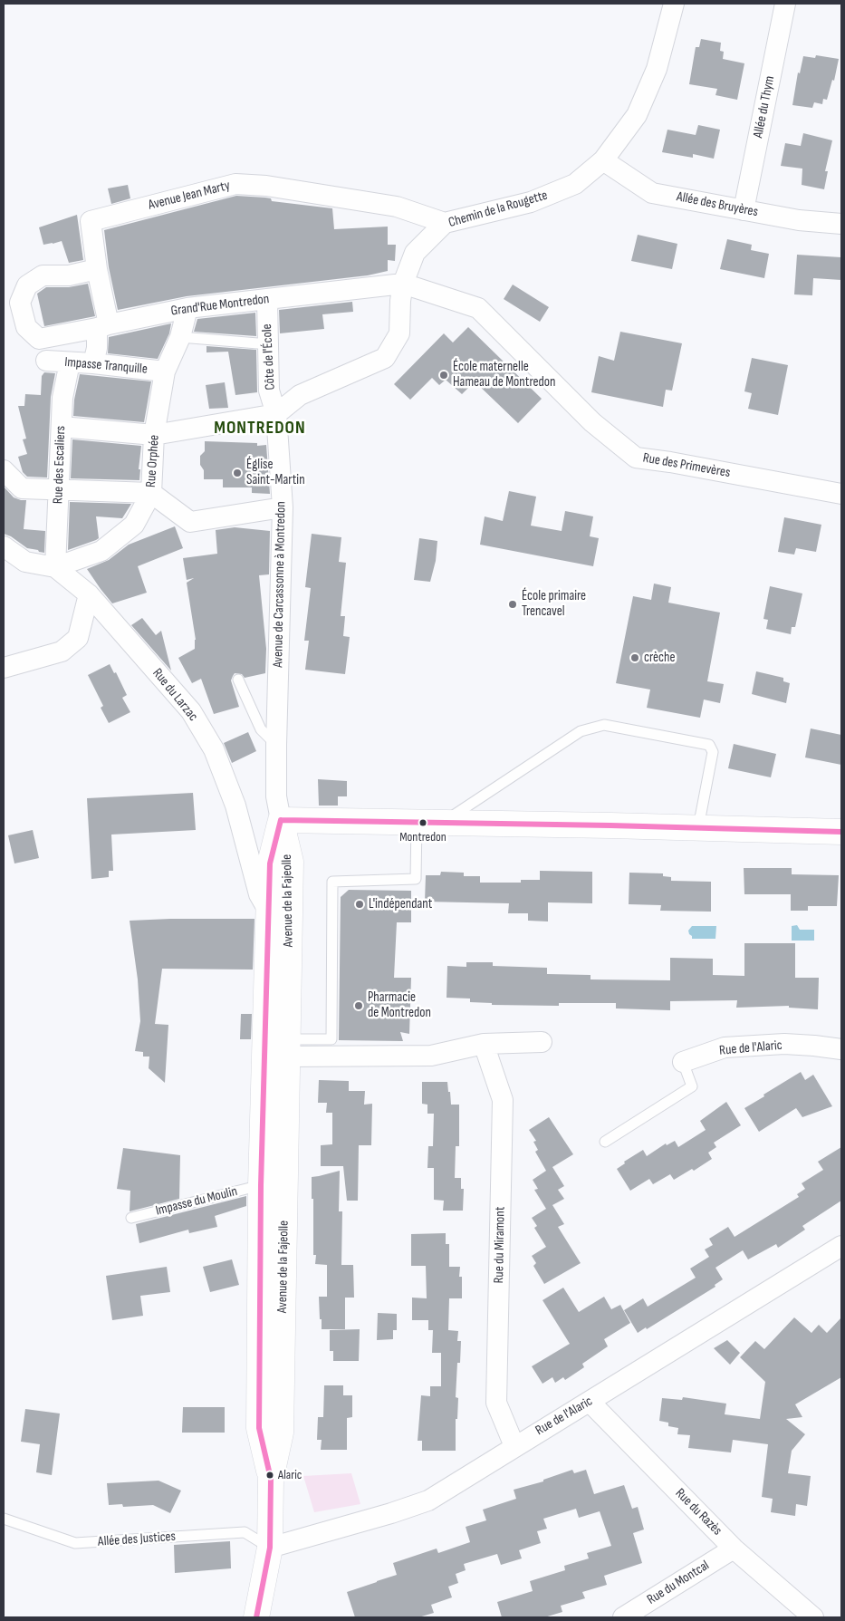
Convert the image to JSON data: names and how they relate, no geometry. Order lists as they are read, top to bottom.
{
  "streets": {
    "street": [
      "Allée du Thym",
      "Avenue Jean Marty",
      "Allée des Bruyères",
      "Chemin de la Rougette",
      "Grand'Rue Montredon",
      "Côte de l'École",
      "Impasse Tranquille",
      "Rue Orphée",
      "Rue des Escaliers",
      "Rue des Primevères",
      "Avenue de Carcassonne à Montredon",
      "Rue du Larzac",
      "Avenue de la Fajeolle",
      "Rue de l'Alaric",
      "Rue du Miramont",
      "Rue du Razès",
      "Rue du Montcal"
    ],
    "lane": ["Impasse du Moulin", "Allée des Justices"]
  },
  "crossings": [
    ["Allée du Thym", "Allée des Bruyères"],
    ["Avenue Jean Marty", "Chemin de la Rougette"],
    ["Avenue Jean Marty", "Grand'Rue Montredon"],
    ["Avenue Jean Marty", "Impasse Tranquille"],
    ["Allée des Bruyères", "Chemin de la Rougette"],
    ["Chemin de la Rougette", "Grand'Rue Montredon"],
    ["Chemin de la Rougette", "Rue des Primevères"],
    ["Grand'Rue Montredon", "Côte de l'École"],
    ["Grand'Rue Montredon", "Rue Orphée"],
    ["Grand'Rue Montredon", "Rue des Primevères"],
    ["Côte de l'École", "Avenue de Carcassonne à Montredon"],
    ["Impasse Tranquille", "Rue Orphée"],
    ["Impasse Tranquille", "Rue des Escaliers"],
    ["Rue Orphée", "Rue des Escaliers"],
    ["Rue Orphée", "Rue du Larzac"],
    ["Rue des Escaliers", "Rue du Larzac"],
    ["Avenue de Carcassonne à Montredon", "Avenue de la Fajeolle"],
    ["Rue du Larzac", "Avenue de la Fajeolle"],
    ["Avenue de la Fajeolle", "Rue de l'Alaric"],
    ["Avenue de la Fajeolle", "Impasse du Moulin"],
    ["Avenue de la Fajeolle", "Allée des Justices"],
    ["Rue de l'Alaric", "Rue du Miramont"],
    ["Rue de l'Alaric", "Rue du Razès"],
    ["Rue de l'Alaric", "Allée des Justices"],
    ["Rue du Razès", "Rue du Montcal"]
  ],
  "districts": ["MONTREDON"],
  "places": [
    "École maternelle Hameau de Montredon",
    "Église Saint-Martin",
    "École primaire Trencavel",
    "crèche",
    "Montredon",
    "L'indépendant",
    "Pharmacie de Montredon",
    "Alaric"
  ]
}
